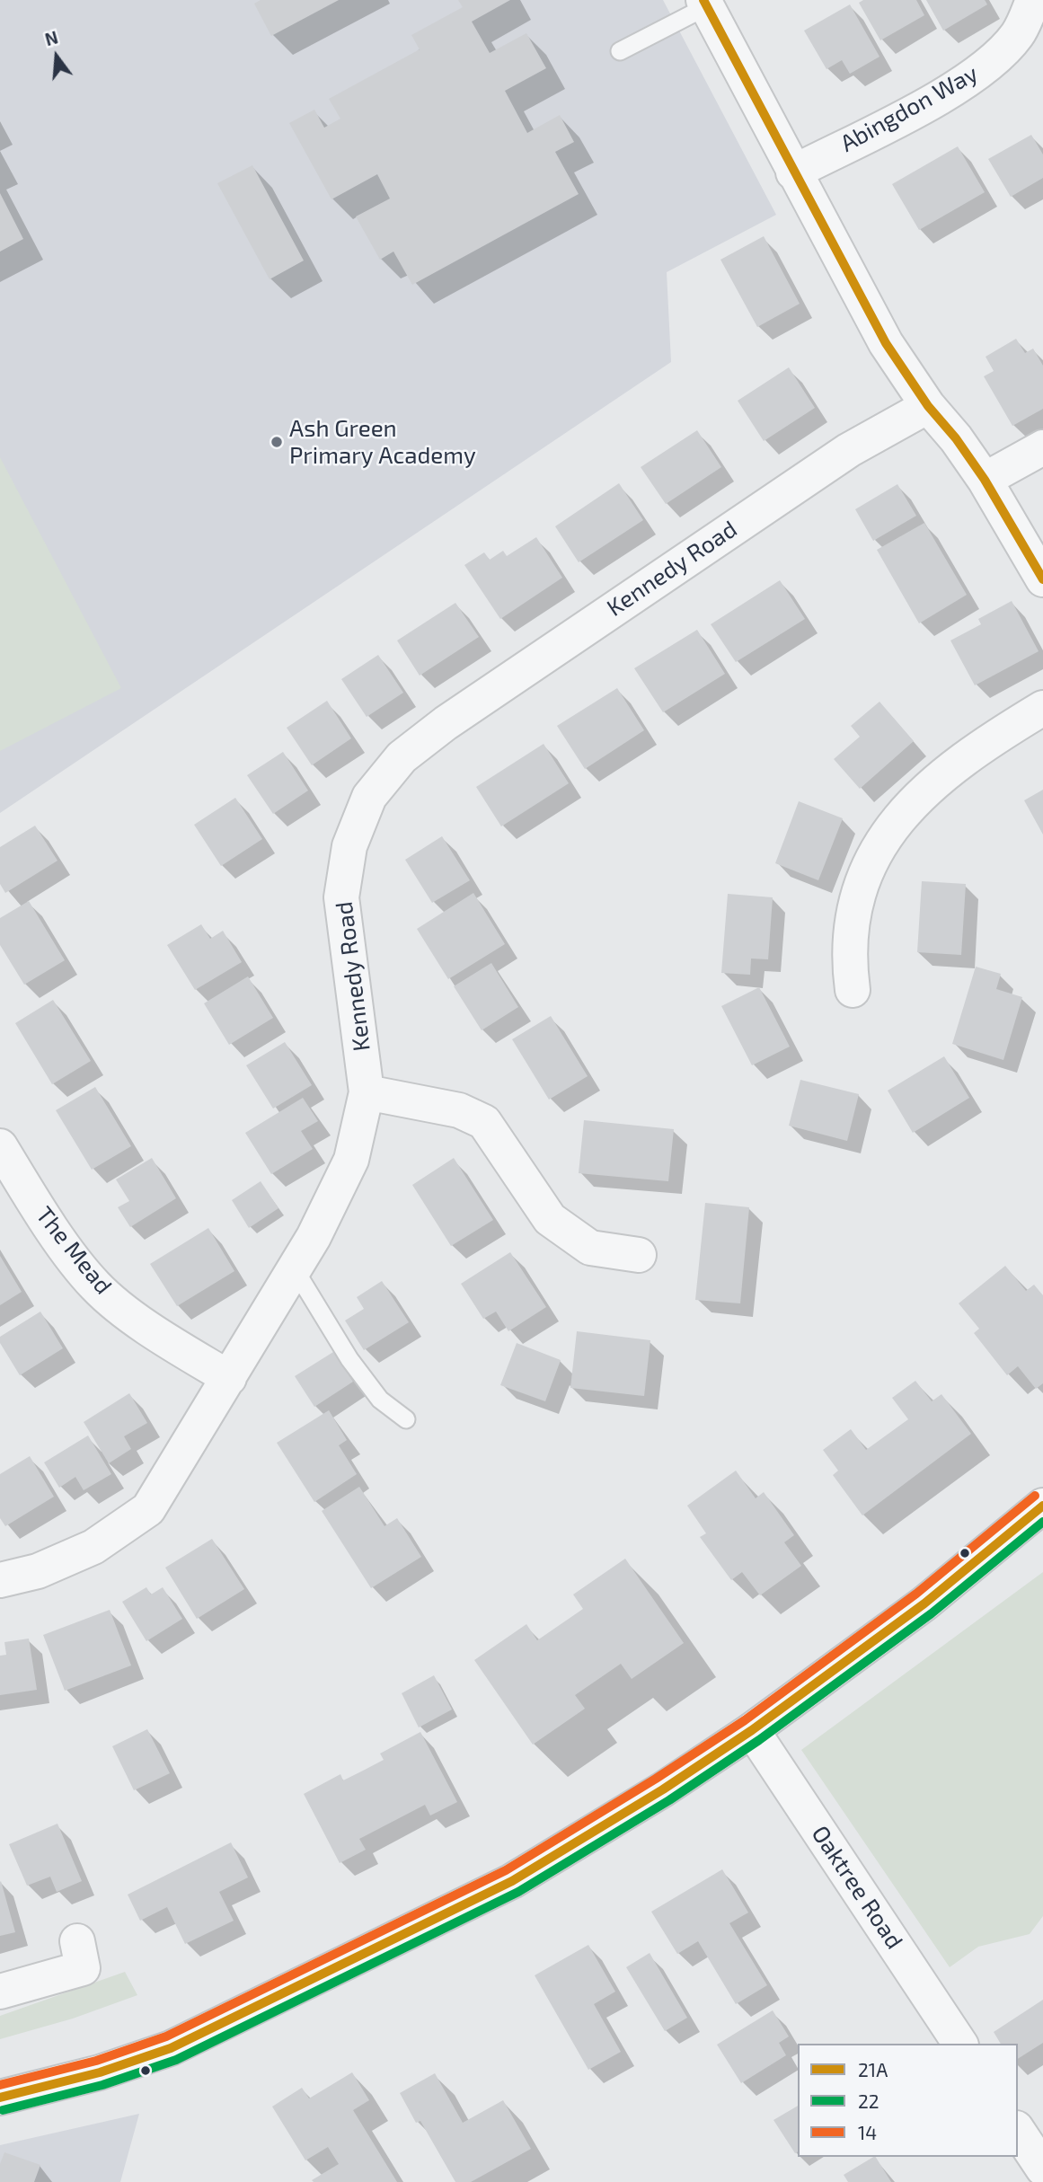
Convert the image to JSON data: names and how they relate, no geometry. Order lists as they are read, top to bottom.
{
  "streets": {
    "street": [
      "Abingdon Way",
      "Kennedy Road",
      "The Mead",
      "Oaktree Road"
    ]
  },
  "crossings": [
    ["Kennedy Road", "The Mead"]
  ],
  "places": ["Ash Green Primary Academy"],
  "lines": ["transit line 21A", "transit line 14", "transit line 22"],
  "legend": ["21A", "22", "14"],
  "north": "top"
}
